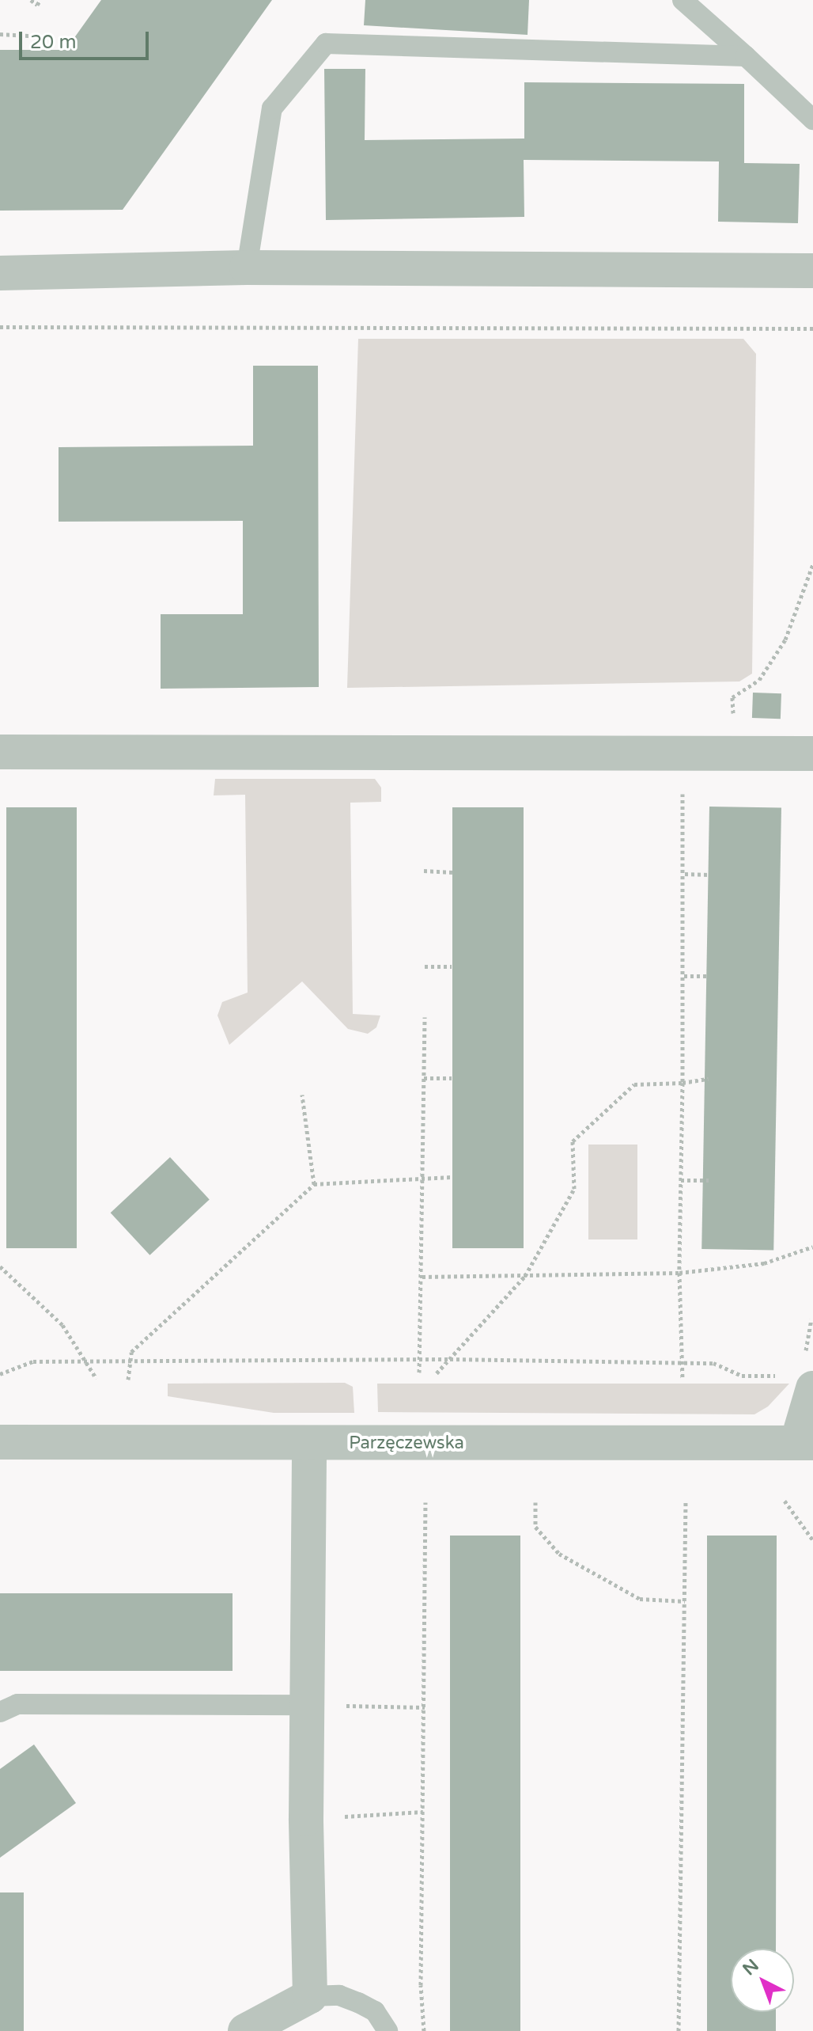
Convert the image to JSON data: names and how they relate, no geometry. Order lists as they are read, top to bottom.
{
  "streets": {
    "street": ["Parzęczewska"]
  },
  "scale_bar": "20 m",
  "north": "top left"
}
